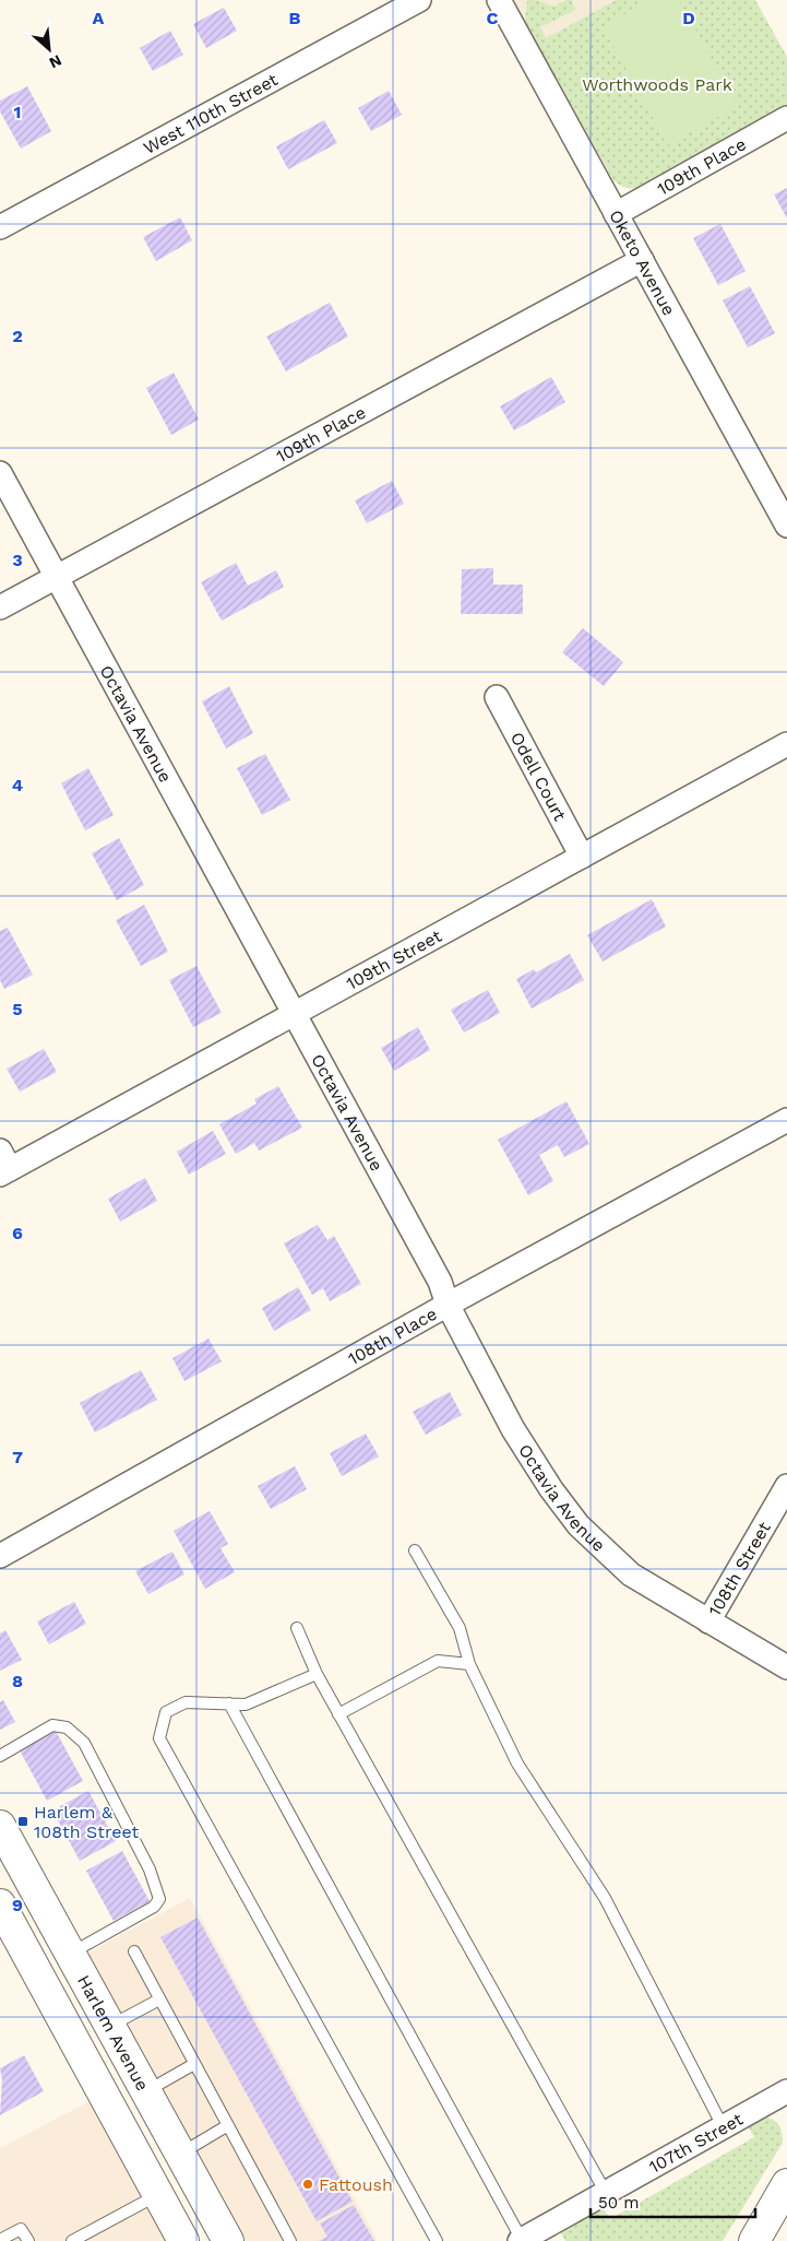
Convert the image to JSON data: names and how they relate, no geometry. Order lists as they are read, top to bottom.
{
  "streets": {
    "main road": ["Harlem Avenue"],
    "street": [
      "West 110th Street",
      "109th Place",
      "Oketo Avenue",
      "Octavia Avenue",
      "Odell Court",
      "109th Street",
      "108th Place",
      "108th Street",
      "107th Street"
    ]
  },
  "crossings": [
    ["109th Place", "Oketo Avenue"],
    ["109th Place", "Octavia Avenue"],
    ["Octavia Avenue", "109th Street"],
    ["Octavia Avenue", "108th Place"],
    ["Octavia Avenue", "108th Street"],
    ["Odell Court", "109th Street"]
  ],
  "parks": ["Worthwoods Park"],
  "places": {
    "transit": ["Harlem & 108th Street"],
    "other": ["Fattoush"]
  },
  "scale_bar": "50 m",
  "north": "bottom right",
  "grid": {
    "columns": [
      "A",
      "B",
      "C",
      "D"
    ],
    "rows": [
      "1",
      "2",
      "3",
      "4",
      "5",
      "6",
      "7",
      "8",
      "9"
    ]
  }
}
